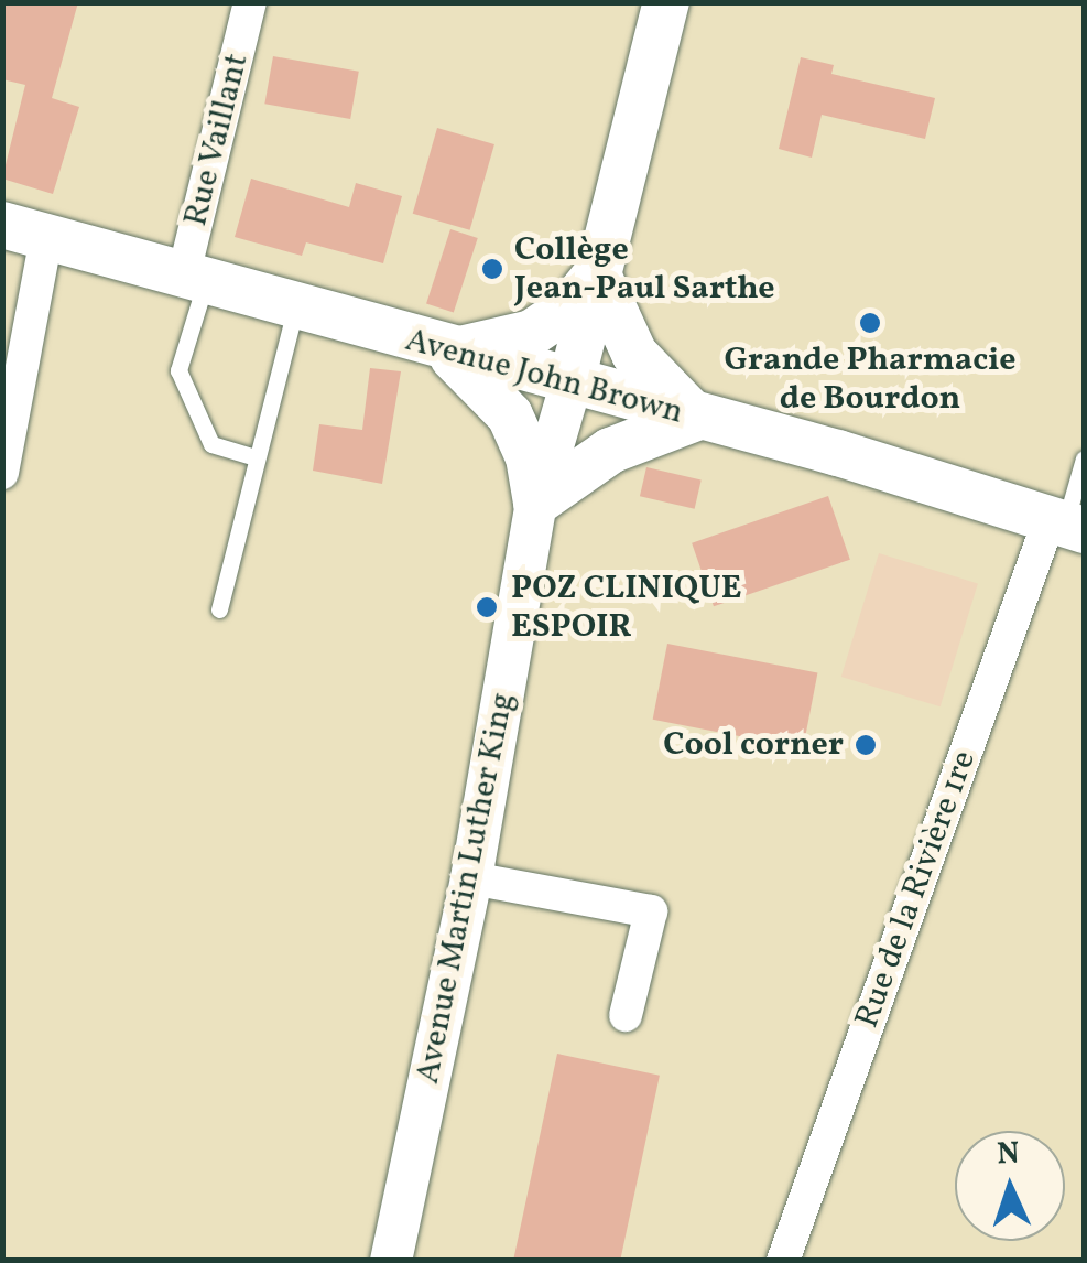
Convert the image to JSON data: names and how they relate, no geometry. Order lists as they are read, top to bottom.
{
  "streets": {
    "main road": ["Avenue John Brown", "Avenue Martin Luther King"],
    "street": ["Rue Vaillant", "Rue de la Rivière 1re"]
  },
  "crossings": [
    ["Rue Vaillant", "Avenue John Brown"],
    ["Avenue John Brown", "Avenue Martin Luther King"],
    ["Avenue John Brown", "Rue de la Rivière 1re"]
  ],
  "places": [
    "Collège Jean-Paul Sarthe",
    "Grande Pharmacie de Bourdon",
    "POZ CLINIQUE ESPOIR",
    "Cool corner"
  ],
  "north": "top"
}
